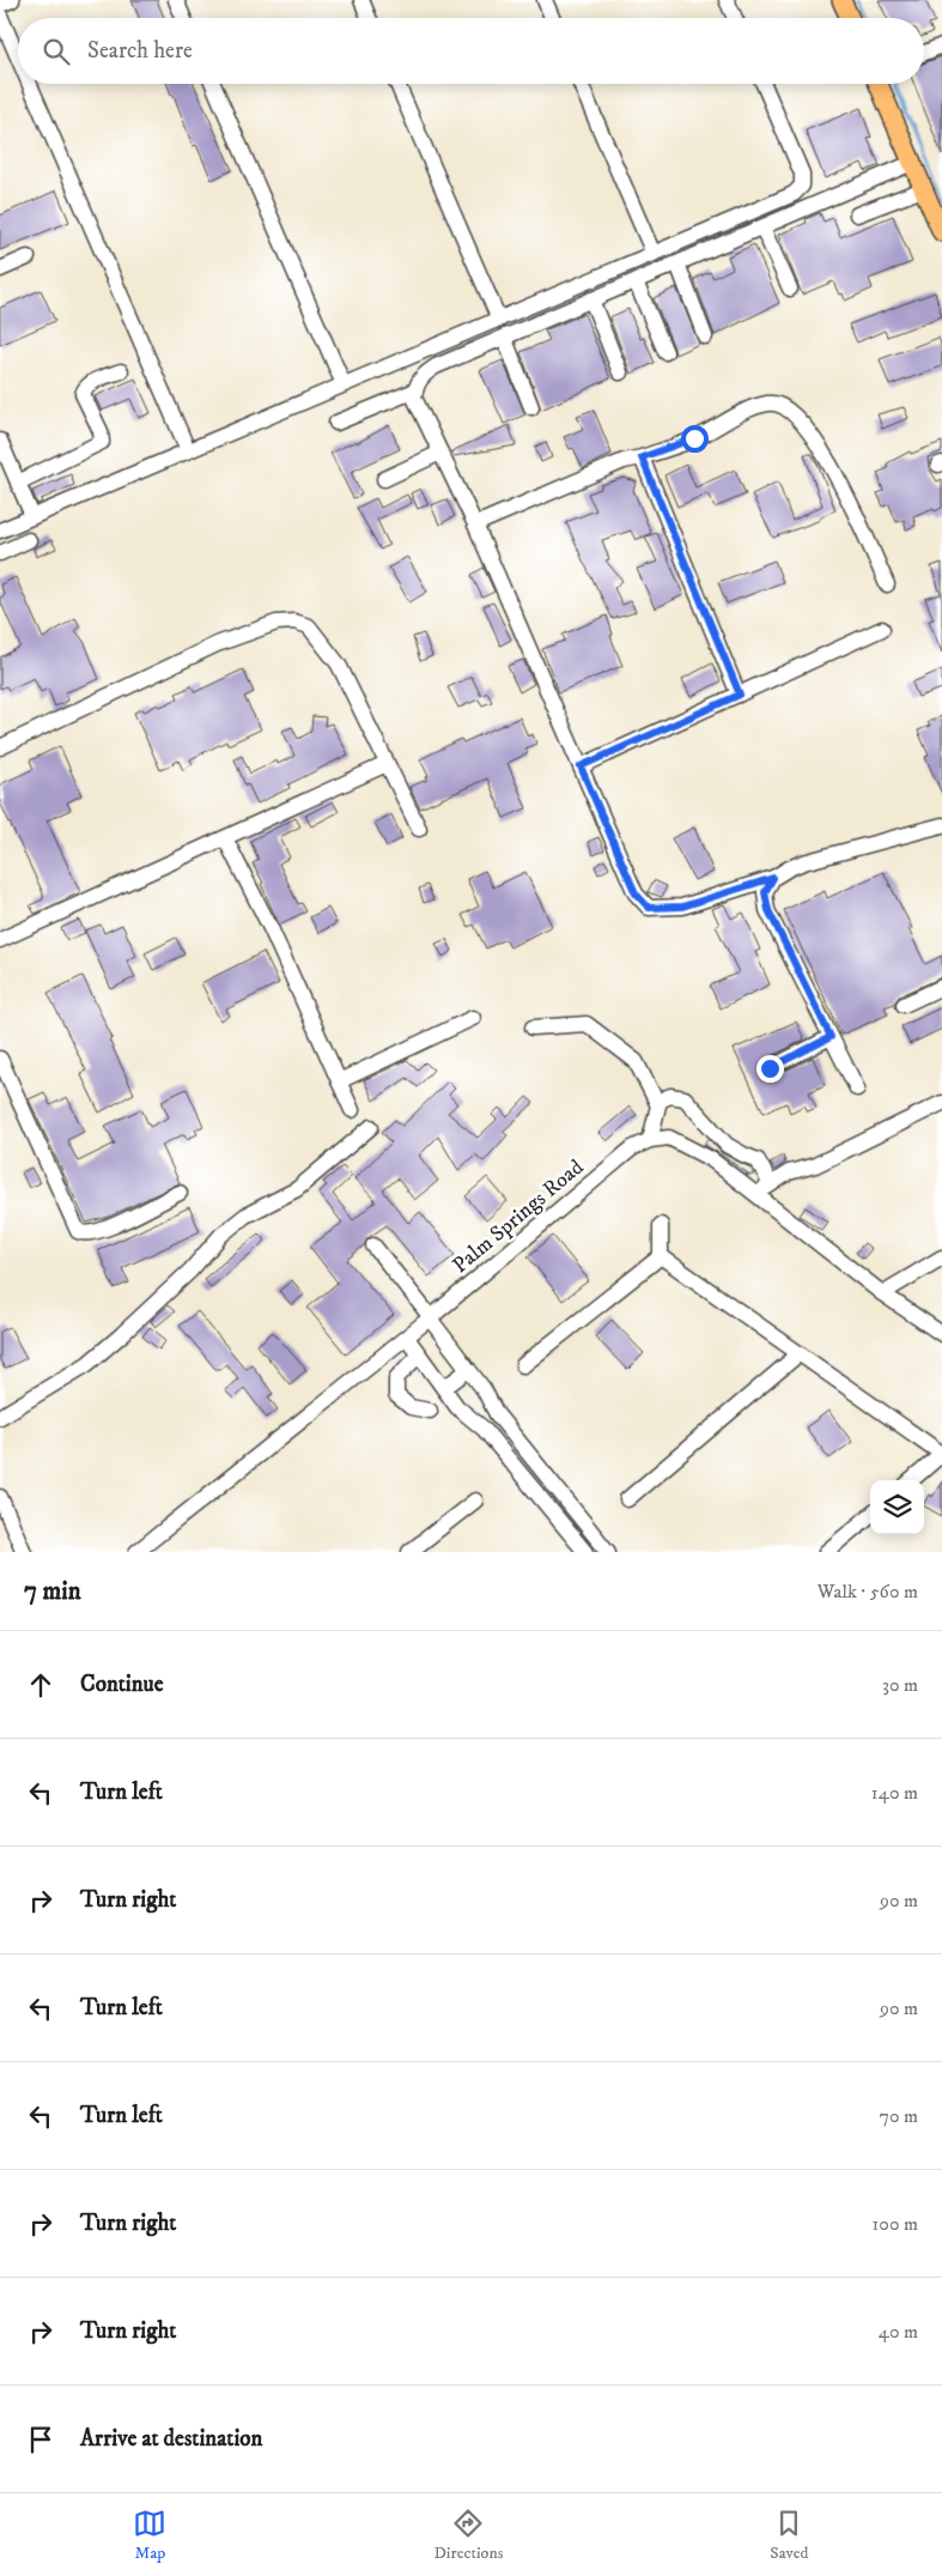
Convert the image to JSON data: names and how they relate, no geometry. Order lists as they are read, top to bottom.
{
  "streets": {
    "street": ["Palm Springs Road"]
  },
  "page": {
    "search": "Search here",
    "heading": ["7 min", "Walk · 560 m"],
    "list": [
      ["Continue", "30 m"],
      ["Turn left", "140 m"],
      ["Turn right", "90 m"],
      ["Turn left", "90 m"],
      ["Turn left", "70 m"],
      ["Turn right", "100 m"],
      ["Turn right", "40 m"],
      "Arrive at destination"
    ],
    "nav": ["Map", "Directions", "Saved"]
  }
}
